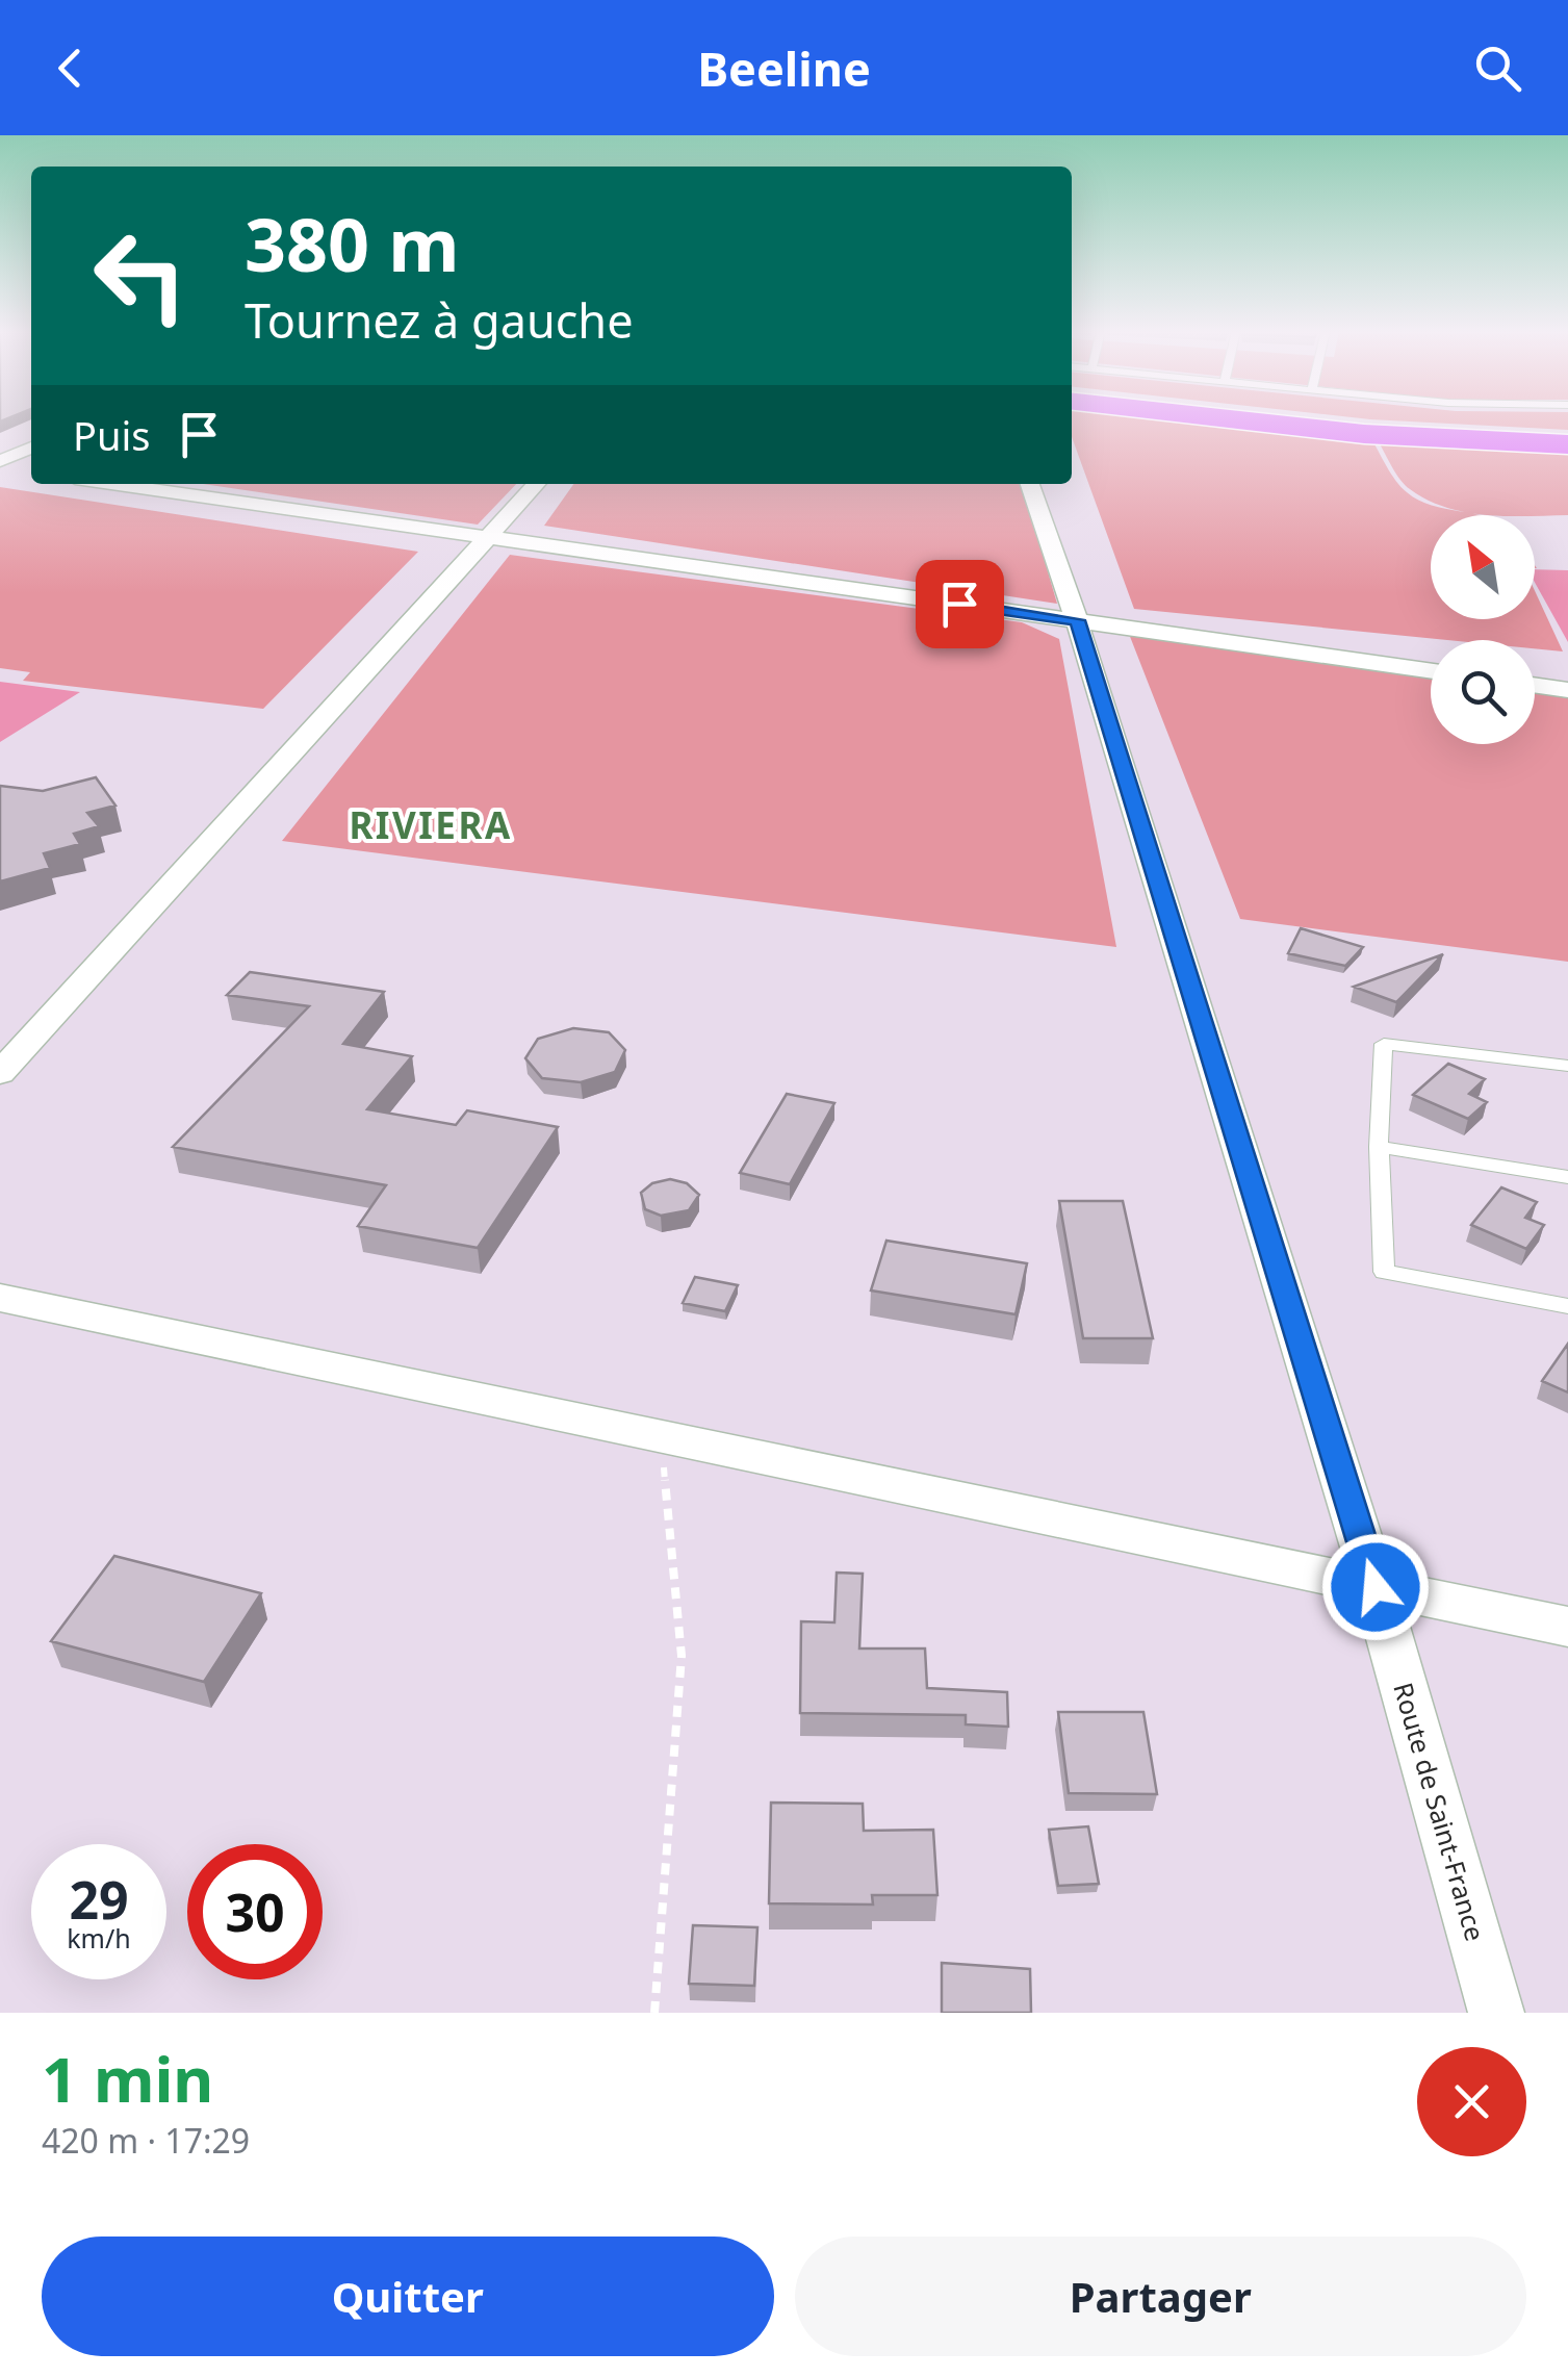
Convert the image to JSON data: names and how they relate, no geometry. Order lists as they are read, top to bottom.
{
  "streets": {
    "street": ["Route de Saint-France"]
  },
  "districts": ["RIVIERA"],
  "north": "top left",
  "page": {
    "header": "Beeline",
    "turn": ["380 m", "Tournez à gauche"],
    "then": "Puis",
    "speed": "29 km/h",
    "limit": "30",
    "heading": ["1 min", "420 m · 17:29"],
    "buttons": ["Quitter", "Partager"]
  }
}
